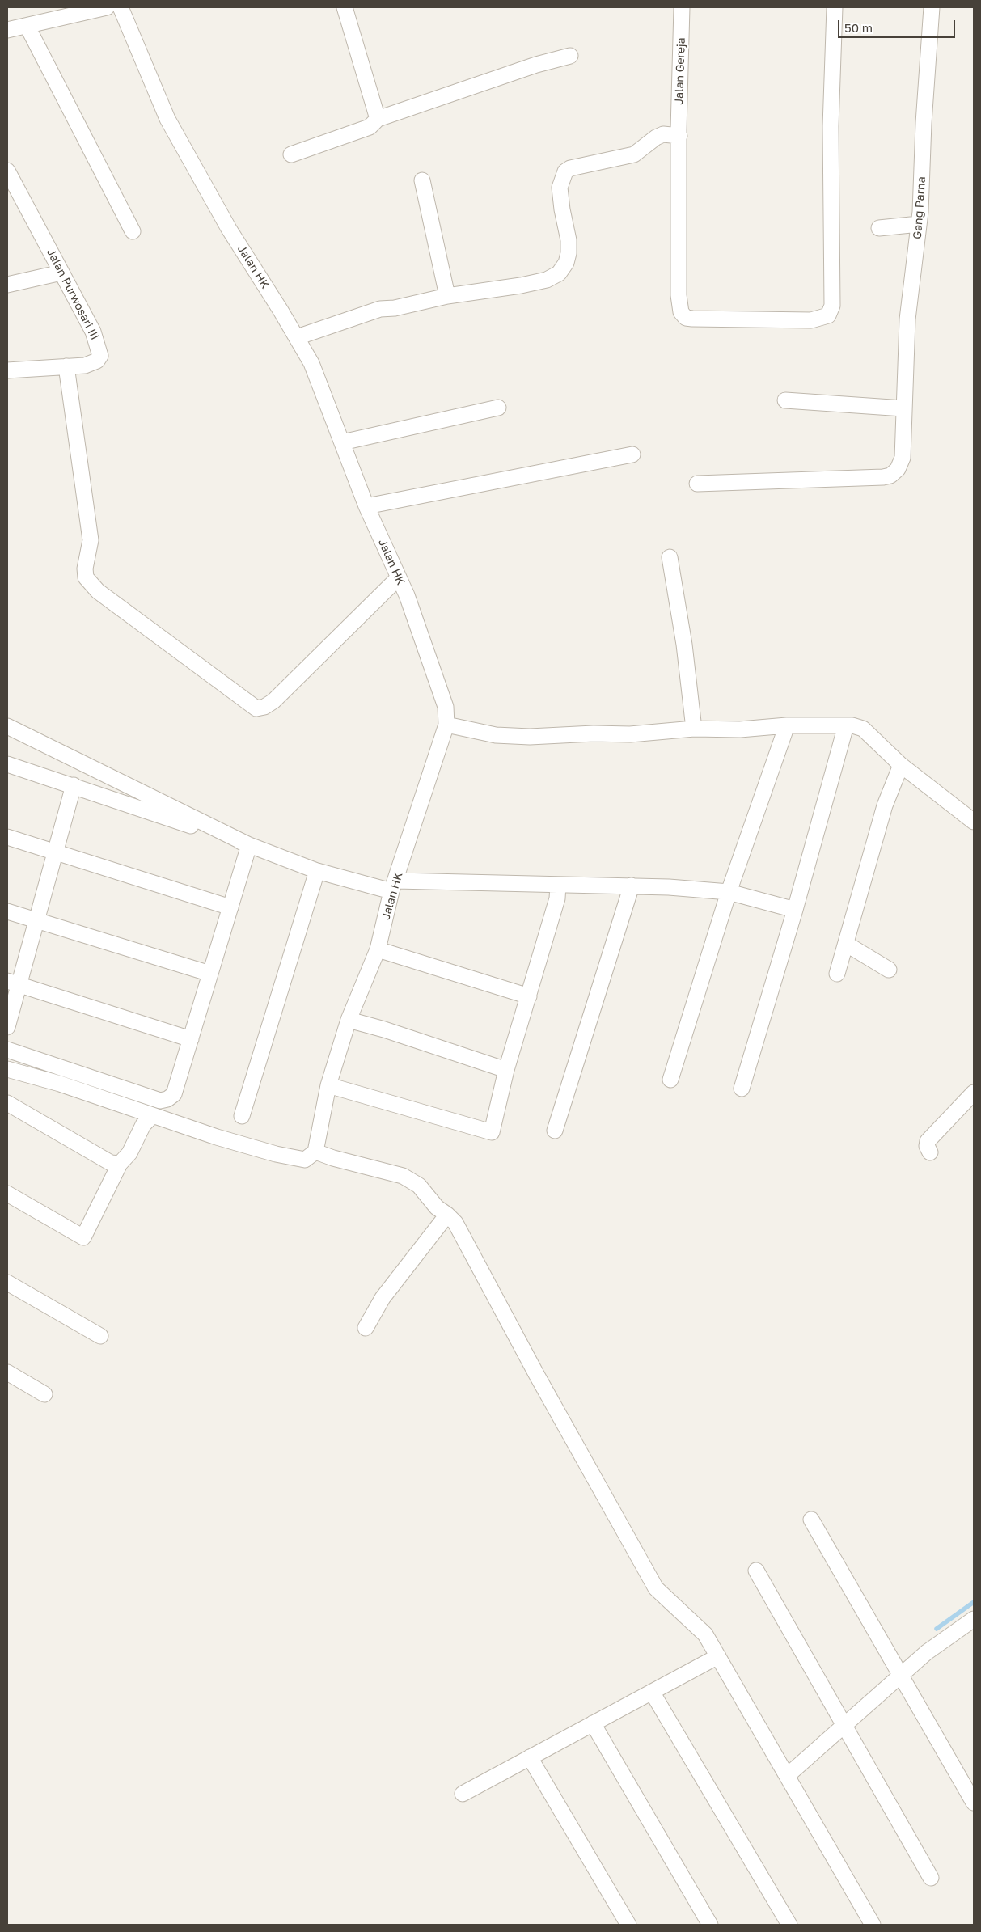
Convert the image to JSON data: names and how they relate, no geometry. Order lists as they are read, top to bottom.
{
  "streets": {
    "street": [
      "Jalan Gereja",
      "Gang Parna",
      "Jalan HK",
      "Jalan Purwosari III"
    ]
  },
  "scale_bar": "50 m"
}
